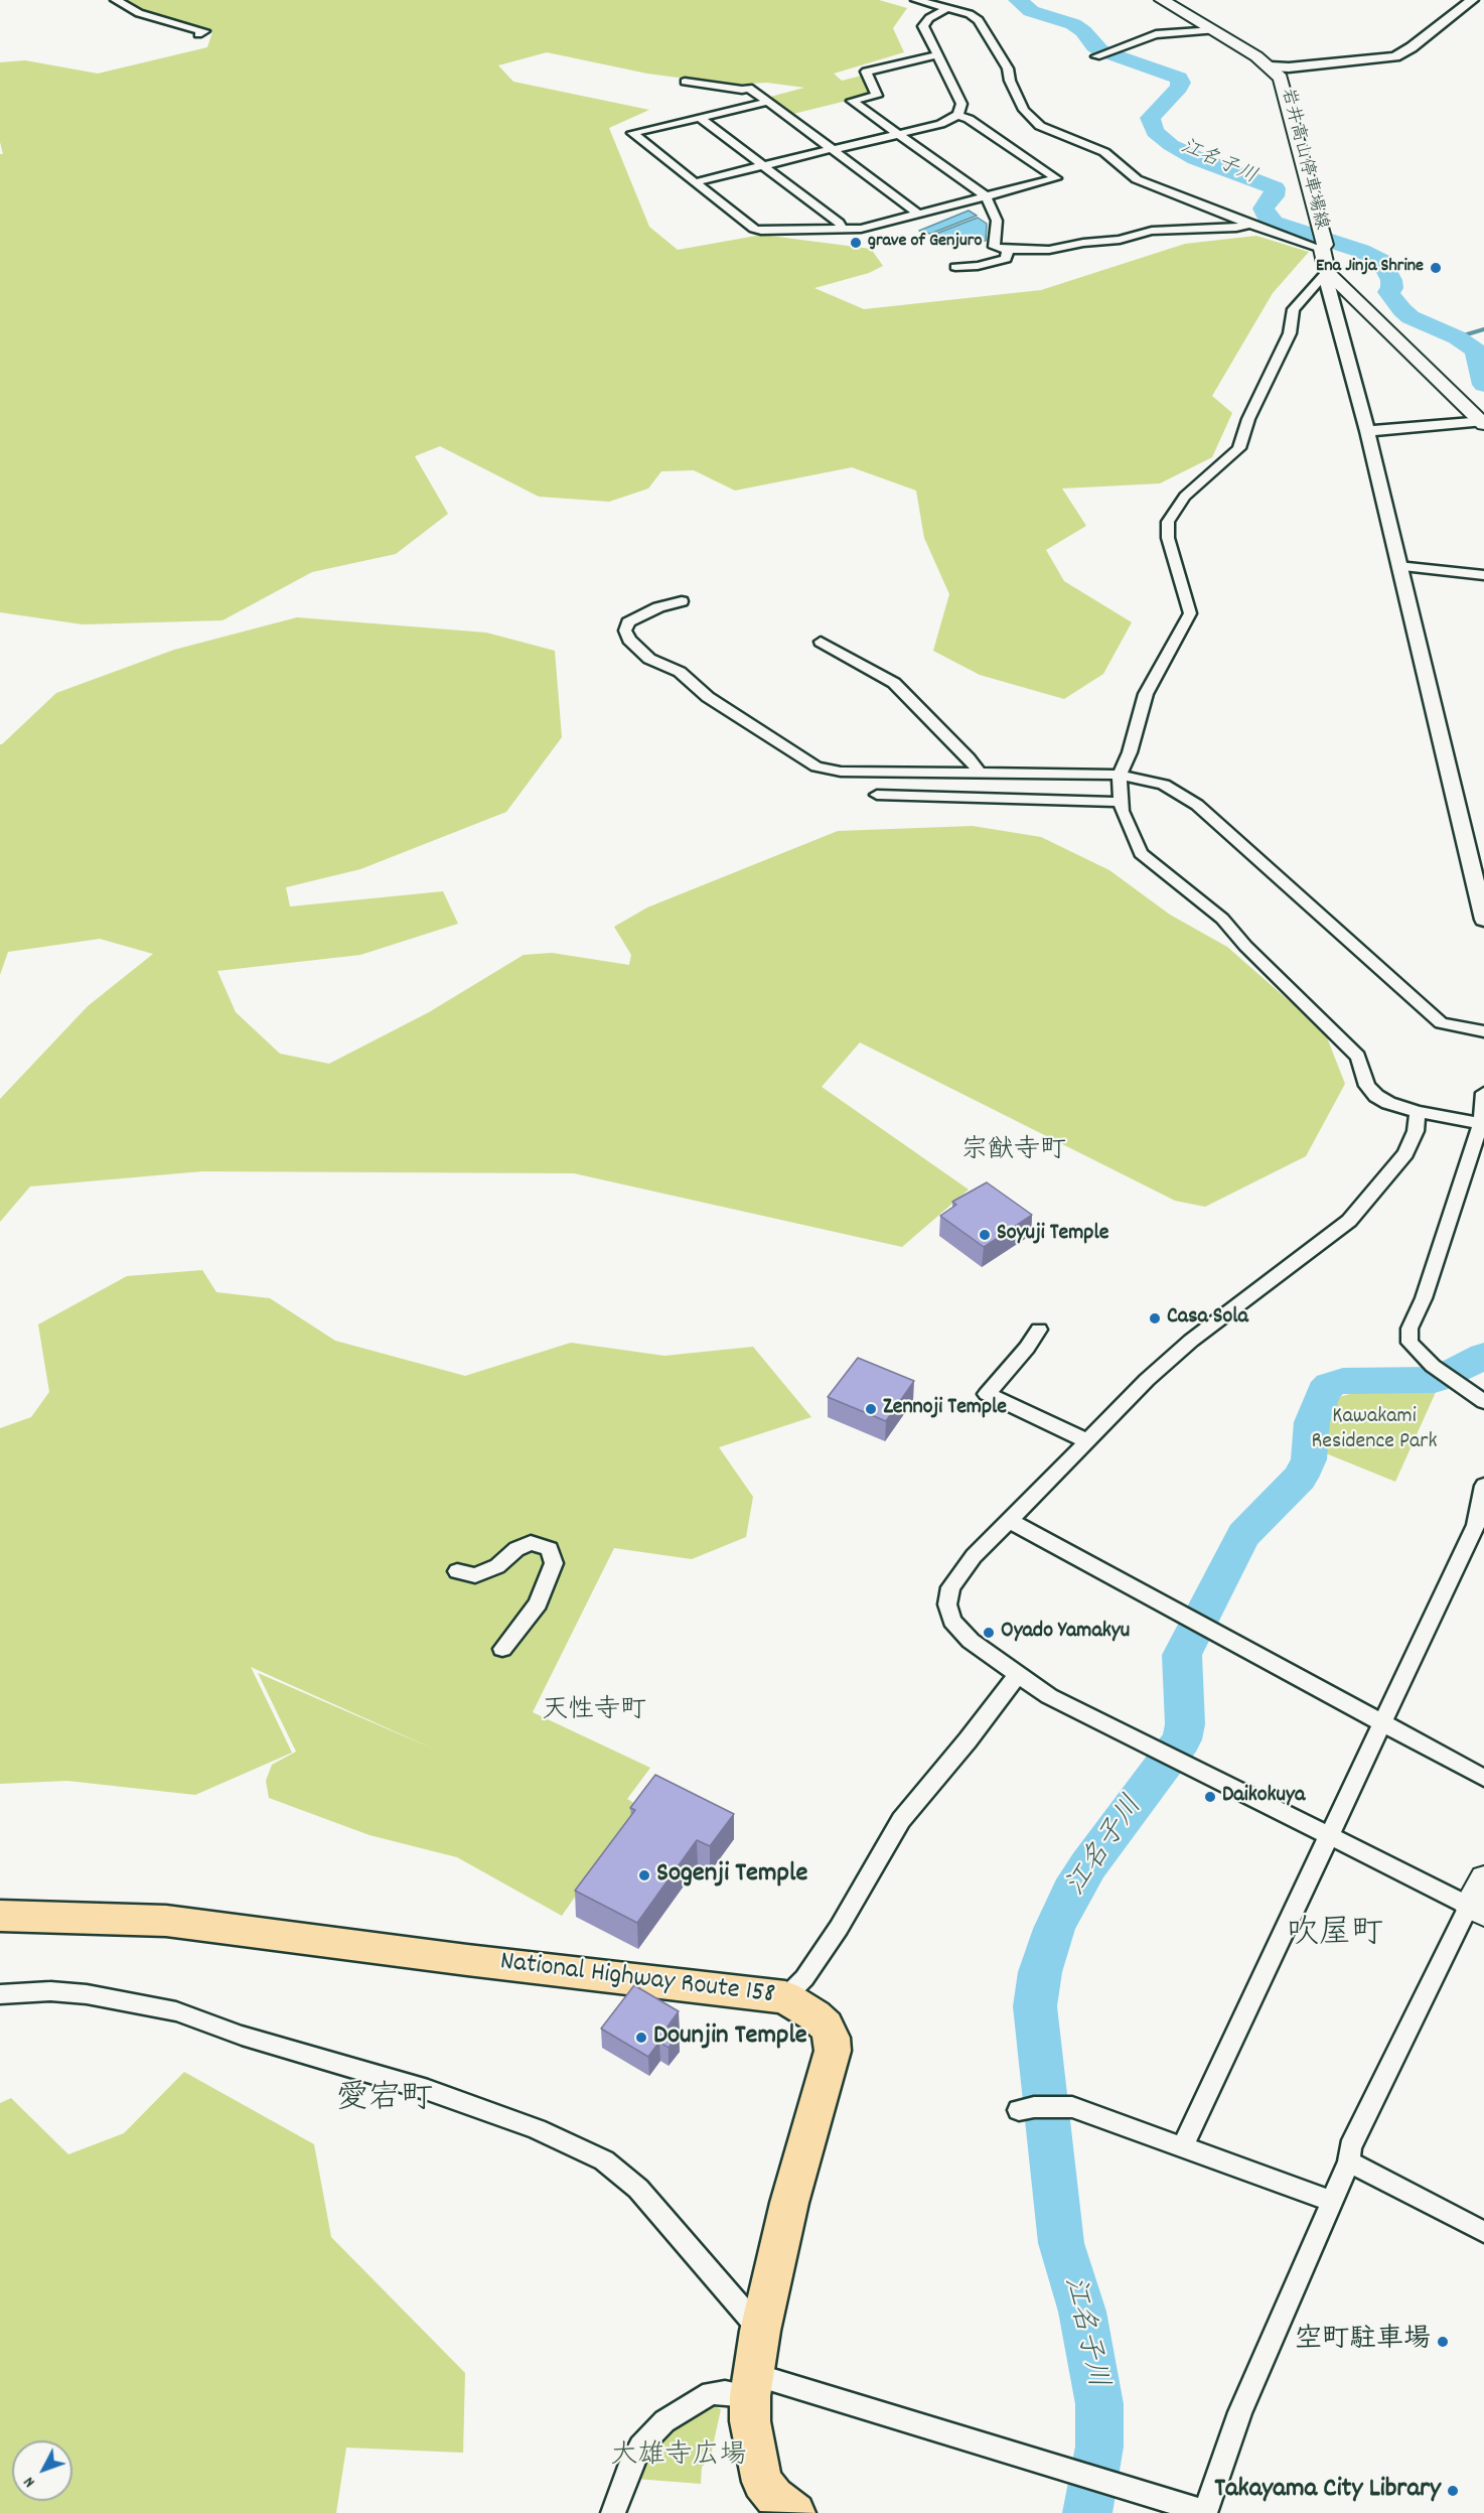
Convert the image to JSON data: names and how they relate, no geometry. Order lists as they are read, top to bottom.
{
  "streets": {
    "highway": ["National Highway Route 158"],
    "main road": ["岩井高山停車場線"]
  },
  "districts": [
    "宗猷寺町",
    "天性寺町",
    "吹屋町",
    "愛宕町"
  ],
  "water": ["江名子川"],
  "parks": ["Kawakami Residence Park", "大雄寺広場"],
  "places": [
    "grave of Genjuro",
    "Ena Jinja Shrine",
    "Soyuji Temple",
    "Casa Sola",
    "Zennoji Temple",
    "Oyado Yamakyu",
    "Daikokuya",
    "Sogenji Temple",
    "Dounjin Temple",
    "空町駐車場",
    "Takayama City Library"
  ],
  "north": "bottom left"
}
